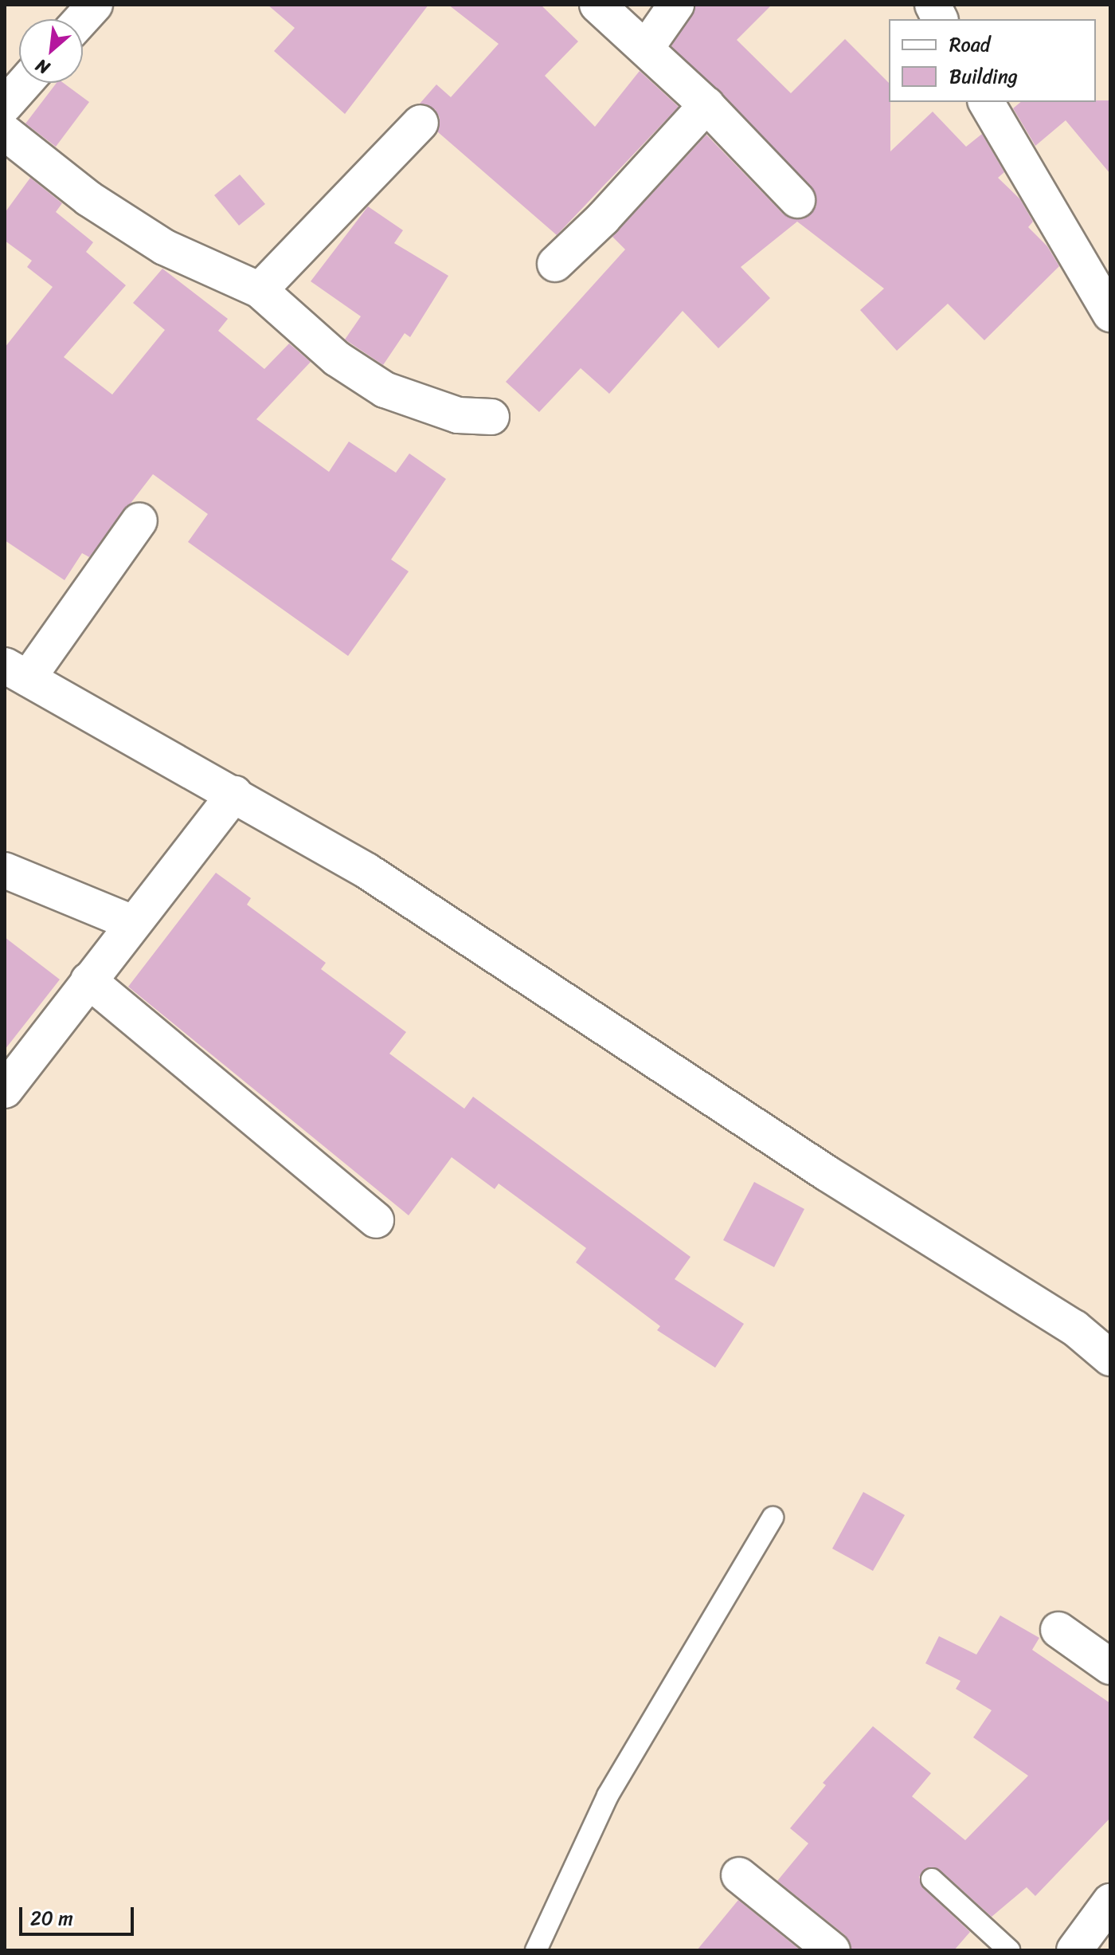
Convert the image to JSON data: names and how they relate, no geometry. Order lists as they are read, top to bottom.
{
  "legend": ["Road", "Building"],
  "scale_bar": "20 m",
  "north": "bottom left"
}
